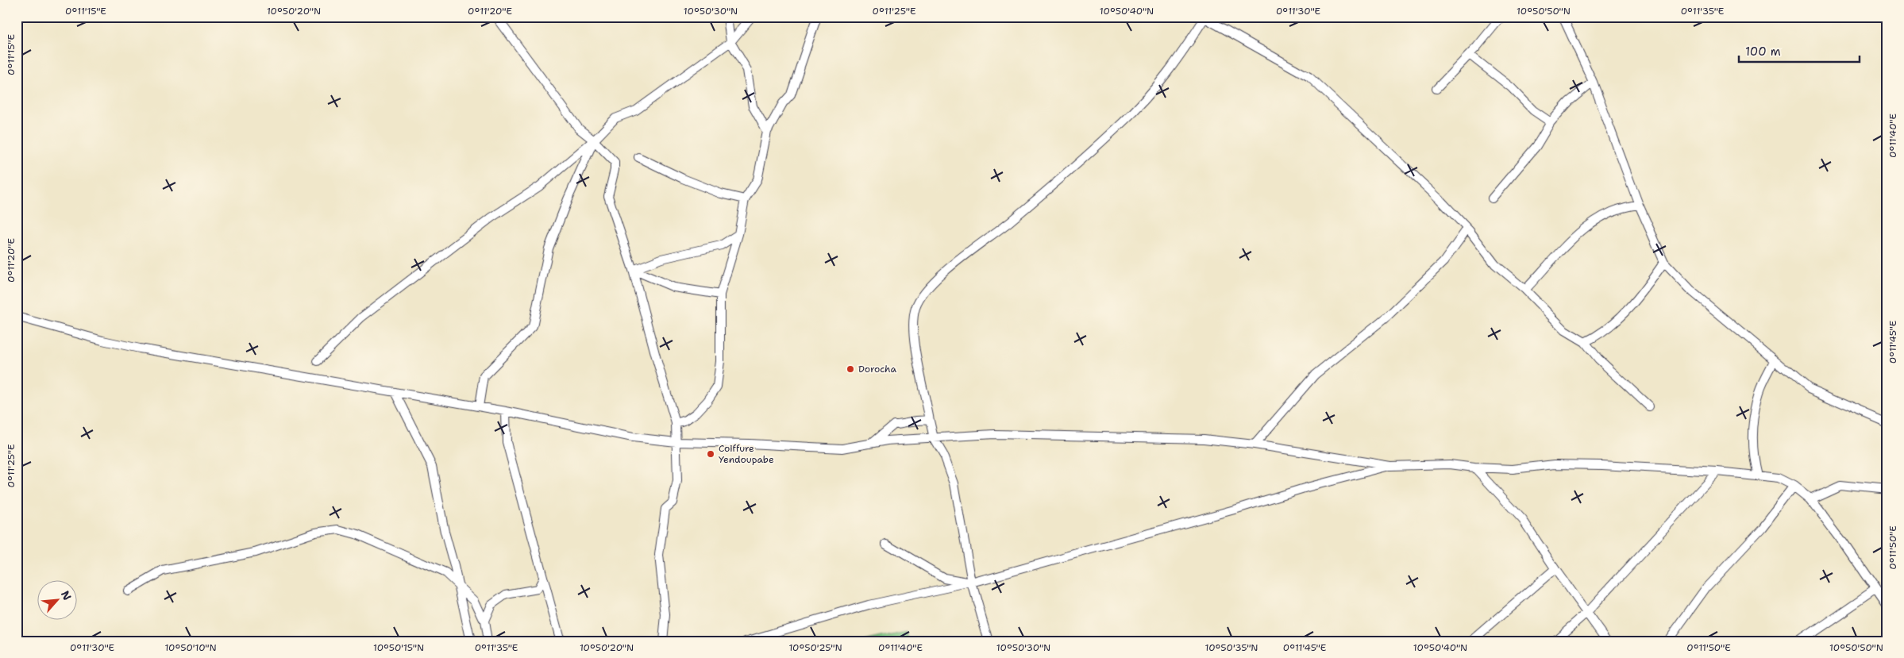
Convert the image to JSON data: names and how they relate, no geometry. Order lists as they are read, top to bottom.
{
  "places": ["Dorocha", "Coiffure Yendoupabe"],
  "scale_bar": "100 m",
  "north": "top right",
  "coordinates": [
    "0°11'15\"E",
    "10°50'20\"N",
    "0°11'20\"E",
    "10°50'30\"N",
    "0°11'25\"E",
    "10°50'40\"N",
    "0°11'30\"E",
    "10°50'50\"N",
    "0°11'35\"E",
    "0°11'40\"E",
    "0°11'45\"E",
    "0°11'50\"E",
    "10°50'10\"N",
    "10°50'15\"N",
    "10°50'25\"N",
    "10°50'35\"N"
  ]
}
